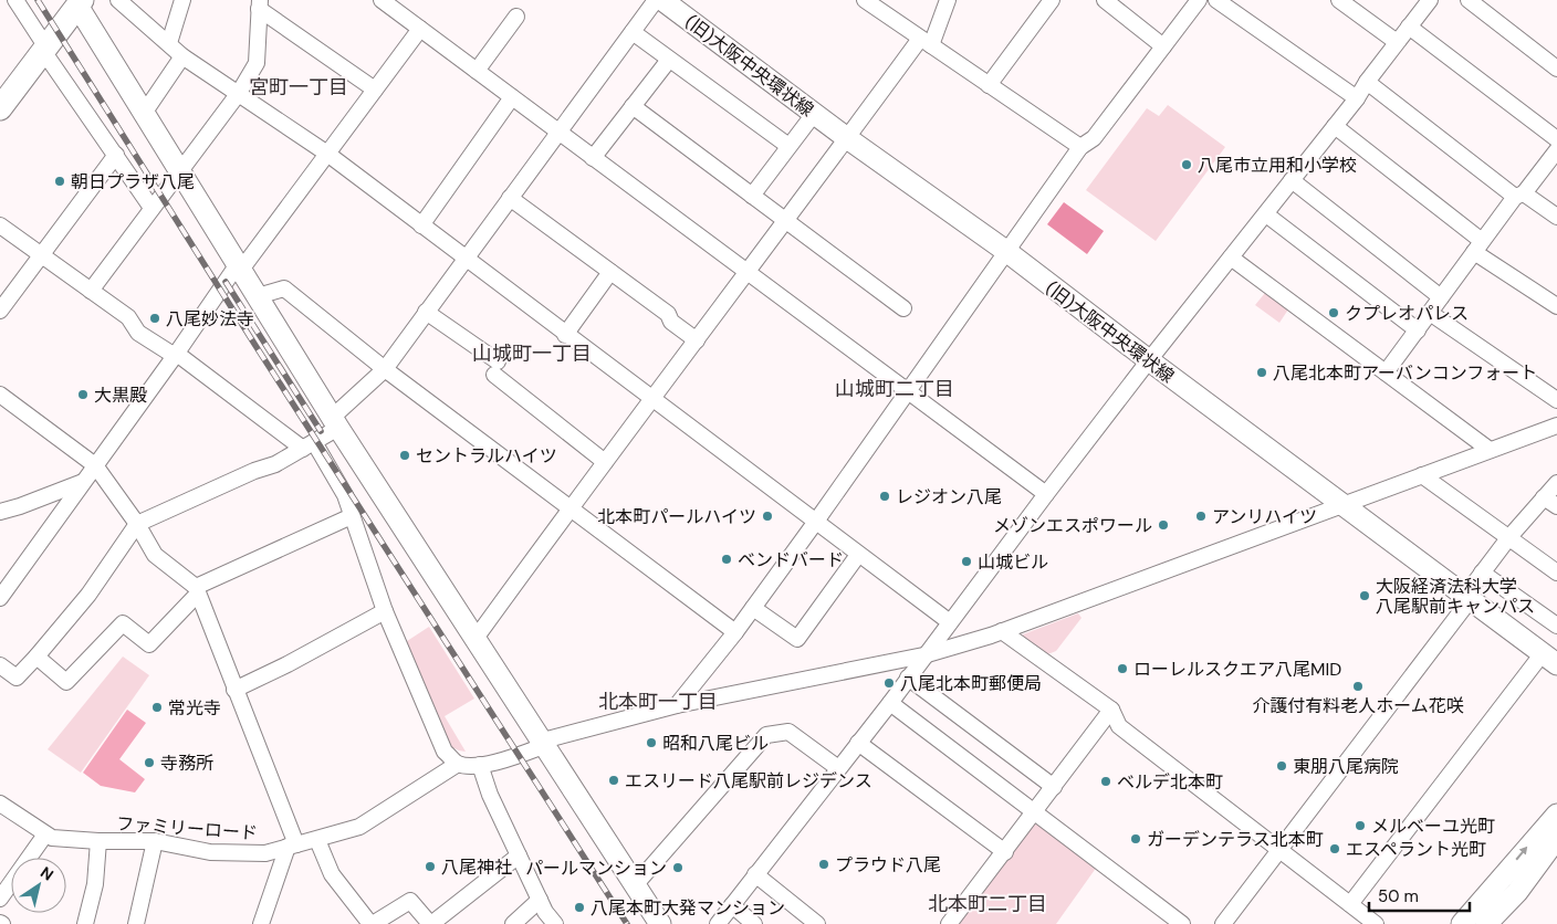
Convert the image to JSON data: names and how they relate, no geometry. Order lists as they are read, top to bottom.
{
  "streets": {
    "street": ["(旧)大阪中央環状線", "ファミリーロード"]
  },
  "districts": [
    "宮町一丁目",
    "山城町一丁目",
    "山城町二丁目",
    "北本町一丁目",
    "北本町二丁目"
  ],
  "places": [
    "八尾市立用和小学校",
    "朝日プラザ八尾",
    "クプレオパレス",
    "八尾妙法寺",
    "八尾北本町アーバンコンフォート",
    "大黒殿",
    "セントラルハイツ",
    "レジオン八尾",
    "北本町パールハイツ",
    "アンリハイツ",
    "メゾンエスポワール",
    "ベンドバード",
    "山城ビル",
    "大阪経済法科大学 八尾駅前キャンパス",
    "ローレルスクエア八尾MID",
    "八尾北本町郵便局",
    "介護付有料老人ホーム花咲",
    "常光寺",
    "昭和八尾ビル",
    "寺務所",
    "東朋八尾病院",
    "エスリード八尾駅前レジデンス",
    "ベルデ北本町",
    "メルベーユ光町",
    "ガーデンテラス北本町",
    "エスペラント光町",
    "プラウド八尾",
    "八尾神社",
    "パールマンション",
    "八尾本町大発マンション"
  ],
  "scale_bar": "50 m",
  "north": "top right"
}
